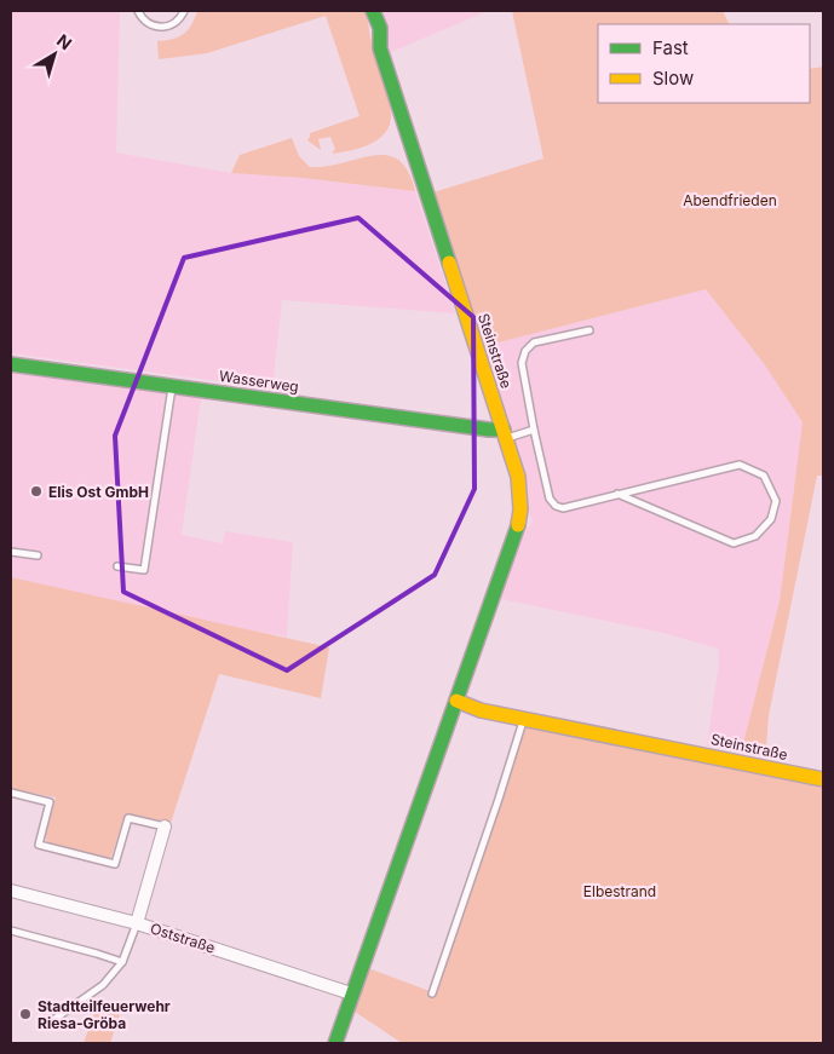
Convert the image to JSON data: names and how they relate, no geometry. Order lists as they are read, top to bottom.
{
  "streets": {
    "street": ["Steinstraße", "Wasserweg", "Oststraße"]
  },
  "crossings": [
    ["Steinstraße", "Wasserweg"],
    ["Steinstraße", "Oststraße"]
  ],
  "parks": ["Abendfrieden", "Elbestrand"],
  "places": ["Elis Ost GmbH", "Stadtteilfeuerwehr Riesa-Gröba"],
  "legend": ["Fast", "Slow"],
  "north": "top right"
}
